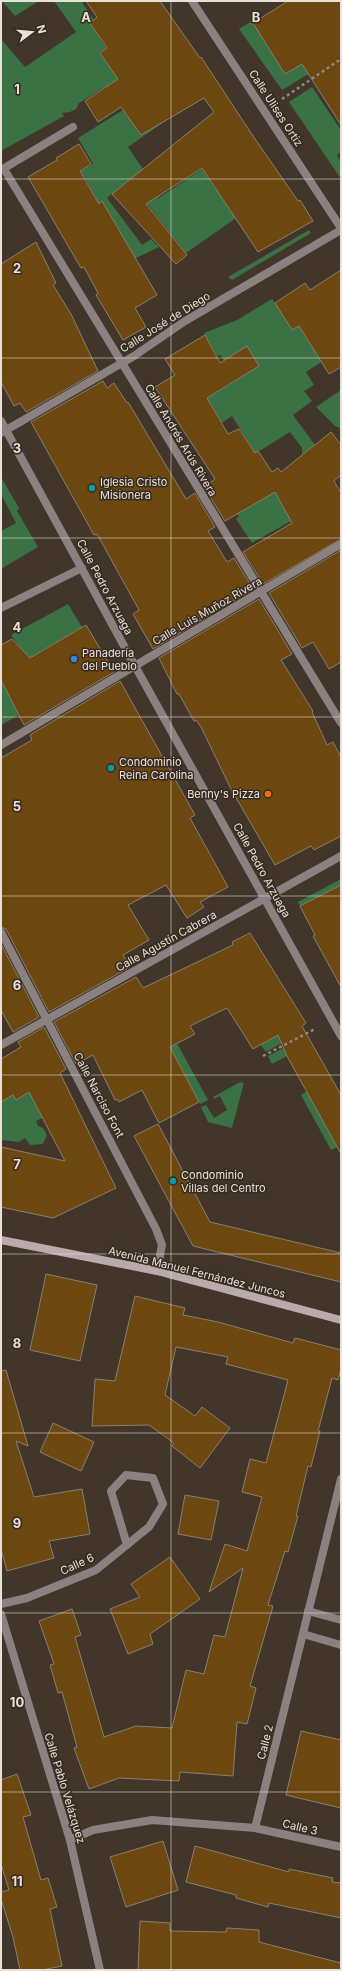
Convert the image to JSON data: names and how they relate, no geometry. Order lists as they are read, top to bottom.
{
  "streets": {
    "street": [
      "Calle Ulises Ortiz",
      "Calle José de Diego",
      "Calle Andrés Arús Rivera",
      "Calle Pedro Arzuaga",
      "Calle Luis Muñoz Rivera",
      "Calle Agustín Cabrera",
      "Calle Narciso Font",
      "Avenida Manuel Fernández Juncos",
      "Calle 6",
      "Calle 2",
      "Calle Pablo Velázquez",
      "Calle 3"
    ]
  },
  "crossings": [
    ["Calle Ulises Ortiz", "Calle José de Diego"],
    ["Calle José de Diego", "Calle Andrés Arús Rivera"],
    ["Calle José de Diego", "Calle Pedro Arzuaga"],
    ["Calle Andrés Arús Rivera", "Calle Luis Muñoz Rivera"],
    ["Calle Pedro Arzuaga", "Calle Luis Muñoz Rivera"],
    ["Calle Pedro Arzuaga", "Calle Agustín Cabrera"],
    ["Calle Agustín Cabrera", "Calle Narciso Font"],
    ["Calle Narciso Font", "Avenida Manuel Fernández Juncos"],
    ["Calle 2", "Calle 3"]
  ],
  "places": [
    "Iglesia Cristo Misionera",
    "Panadería del Pueblo",
    "Condominio Reina Carolina",
    "Benny's Pizza",
    "Condominio Villas del Centro"
  ],
  "north": "right",
  "grid": {
    "columns": ["A", "B"],
    "rows": [
      "1",
      "2",
      "3",
      "4",
      "5",
      "6",
      "7",
      "8",
      "9",
      "10",
      "11"
    ]
  }
}
